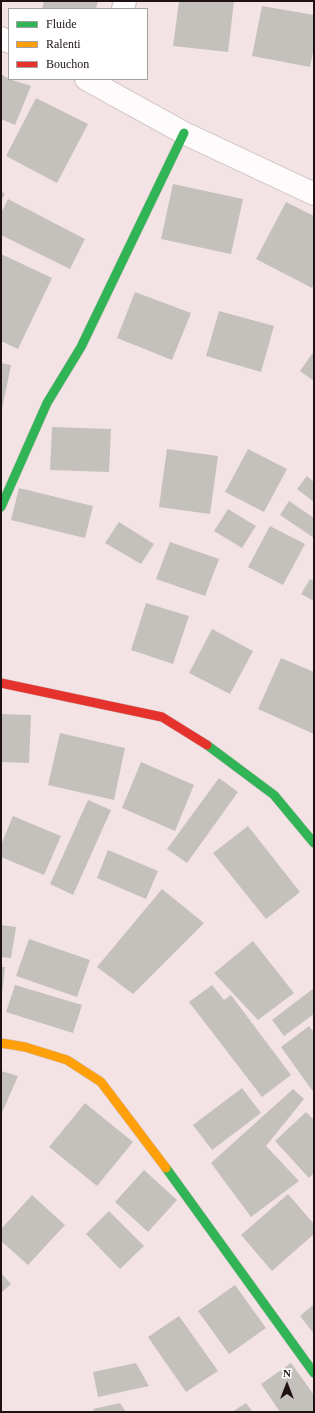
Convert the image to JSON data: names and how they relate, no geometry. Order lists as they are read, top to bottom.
{
  "legend": ["Fluide", "Ralenti", "Bouchon"],
  "north": "top"
}
